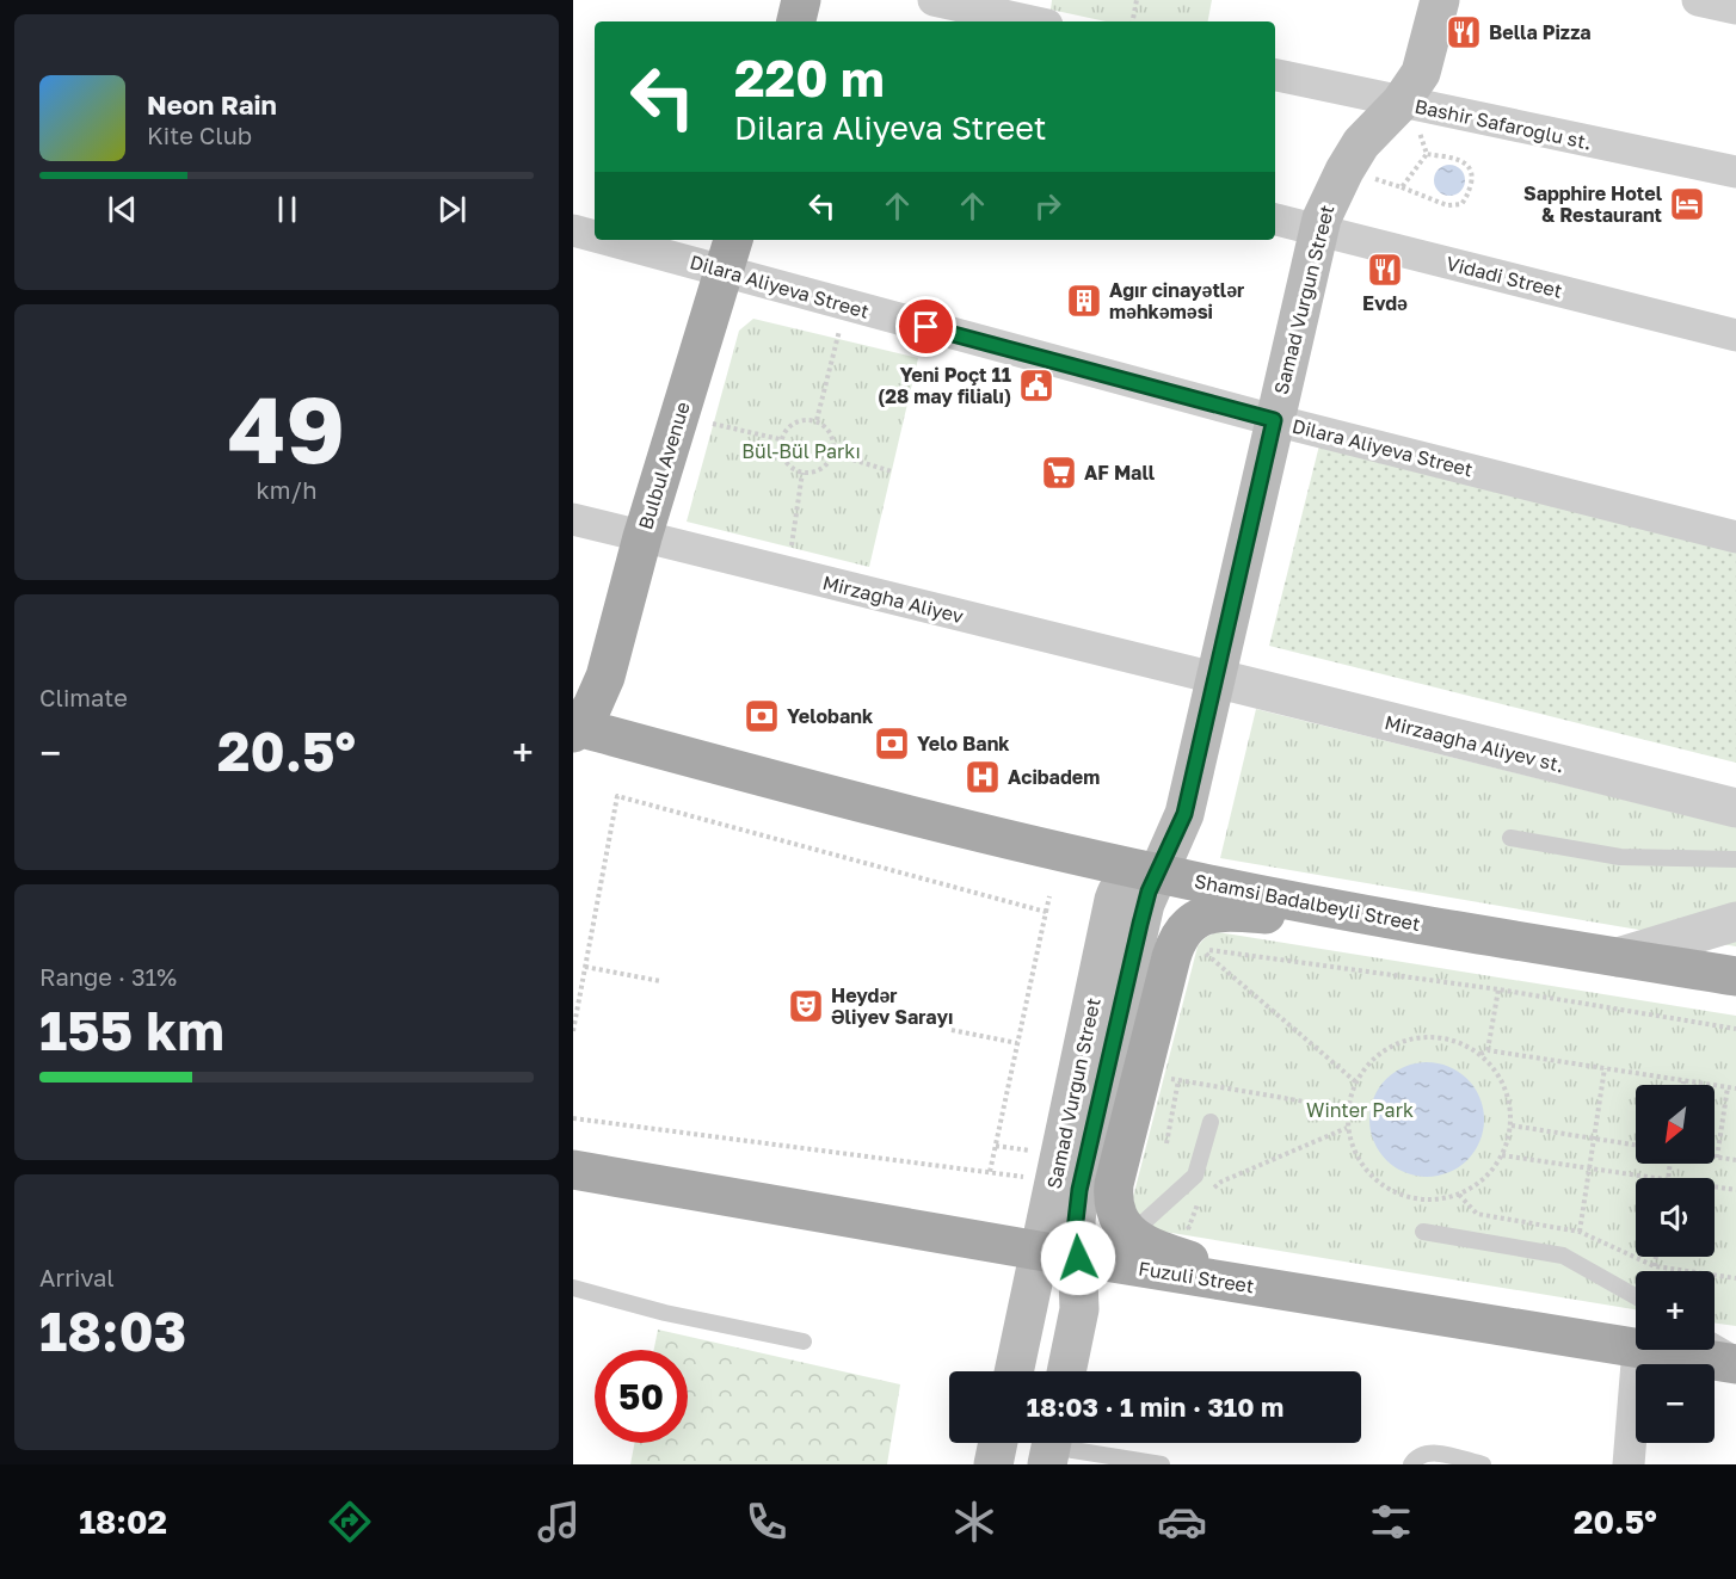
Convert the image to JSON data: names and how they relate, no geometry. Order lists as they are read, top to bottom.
{
  "streets": {
    "main road": [
      "Samad Vurgun Street",
      "Bulbul Avenue",
      "Shamsi Badalbeyli Street",
      "Fuzuli Street"
    ],
    "street": [
      "Bashir Safaroglu st.",
      "Vidadi Street",
      "Dilara Aliyeva Street",
      "Mirzagha Aliyev",
      "Mirzaagha Aliyev st."
    ]
  },
  "crossings": [
    ["Bashir Safaroglu st.", "Samad Vurgun Street"],
    ["Vidadi Street", "Samad Vurgun Street"],
    ["Dilara Aliyeva Street", "Samad Vurgun Street"],
    ["Dilara Aliyeva Street", "Bulbul Avenue"],
    ["Samad Vurgun Street", "Mirzagha Aliyev"],
    ["Samad Vurgun Street", "Mirzaagha Aliyev st."],
    ["Samad Vurgun Street", "Shamsi Badalbeyli Street"],
    ["Samad Vurgun Street", "Fuzuli Street"],
    ["Bulbul Avenue", "Mirzagha Aliyev"],
    ["Bulbul Avenue", "Shamsi Badalbeyli Street"],
    ["Mirzagha Aliyev", "Mirzaagha Aliyev st."]
  ],
  "parks": ["Bül-Bül Parkı", "Winter Park"],
  "places": {
    "restaurant": ["Bella Pizza", "Evdə"],
    "hotel": ["Sapphire Hotel & Restaurant"],
    "building": ["Ağır cinayətlər məhkəməsi"],
    "public building": ["Yeni Poçt 11 (28 may filialı)"],
    "supermarket": ["AF Mall"],
    "bank": ["Yelobank", "Yelo Bank"],
    "hospital": ["Acibadem"],
    "theatre": ["Heydər Əliyev Sarayı"]
  },
  "north": "bottom left",
  "page": {
    "turn": ["220 m", "Dilara Aliyeva Street"],
    "song": ["Neon Rain", "Kite Club"],
    "tile": [
      ["49", "km/h"],
      "Climate",
      ["Range · 31%", "155 km"],
      ["Arrival", "18:03"]
    ],
    "heat": ["−", "20.5°", "+"],
    "map_buttons": ["+", "−"],
    "limit": "50",
    "trip": "18:03 · 1 min · 310 m",
    "tabs": ["18:02", "20.5°"]
  }
}
